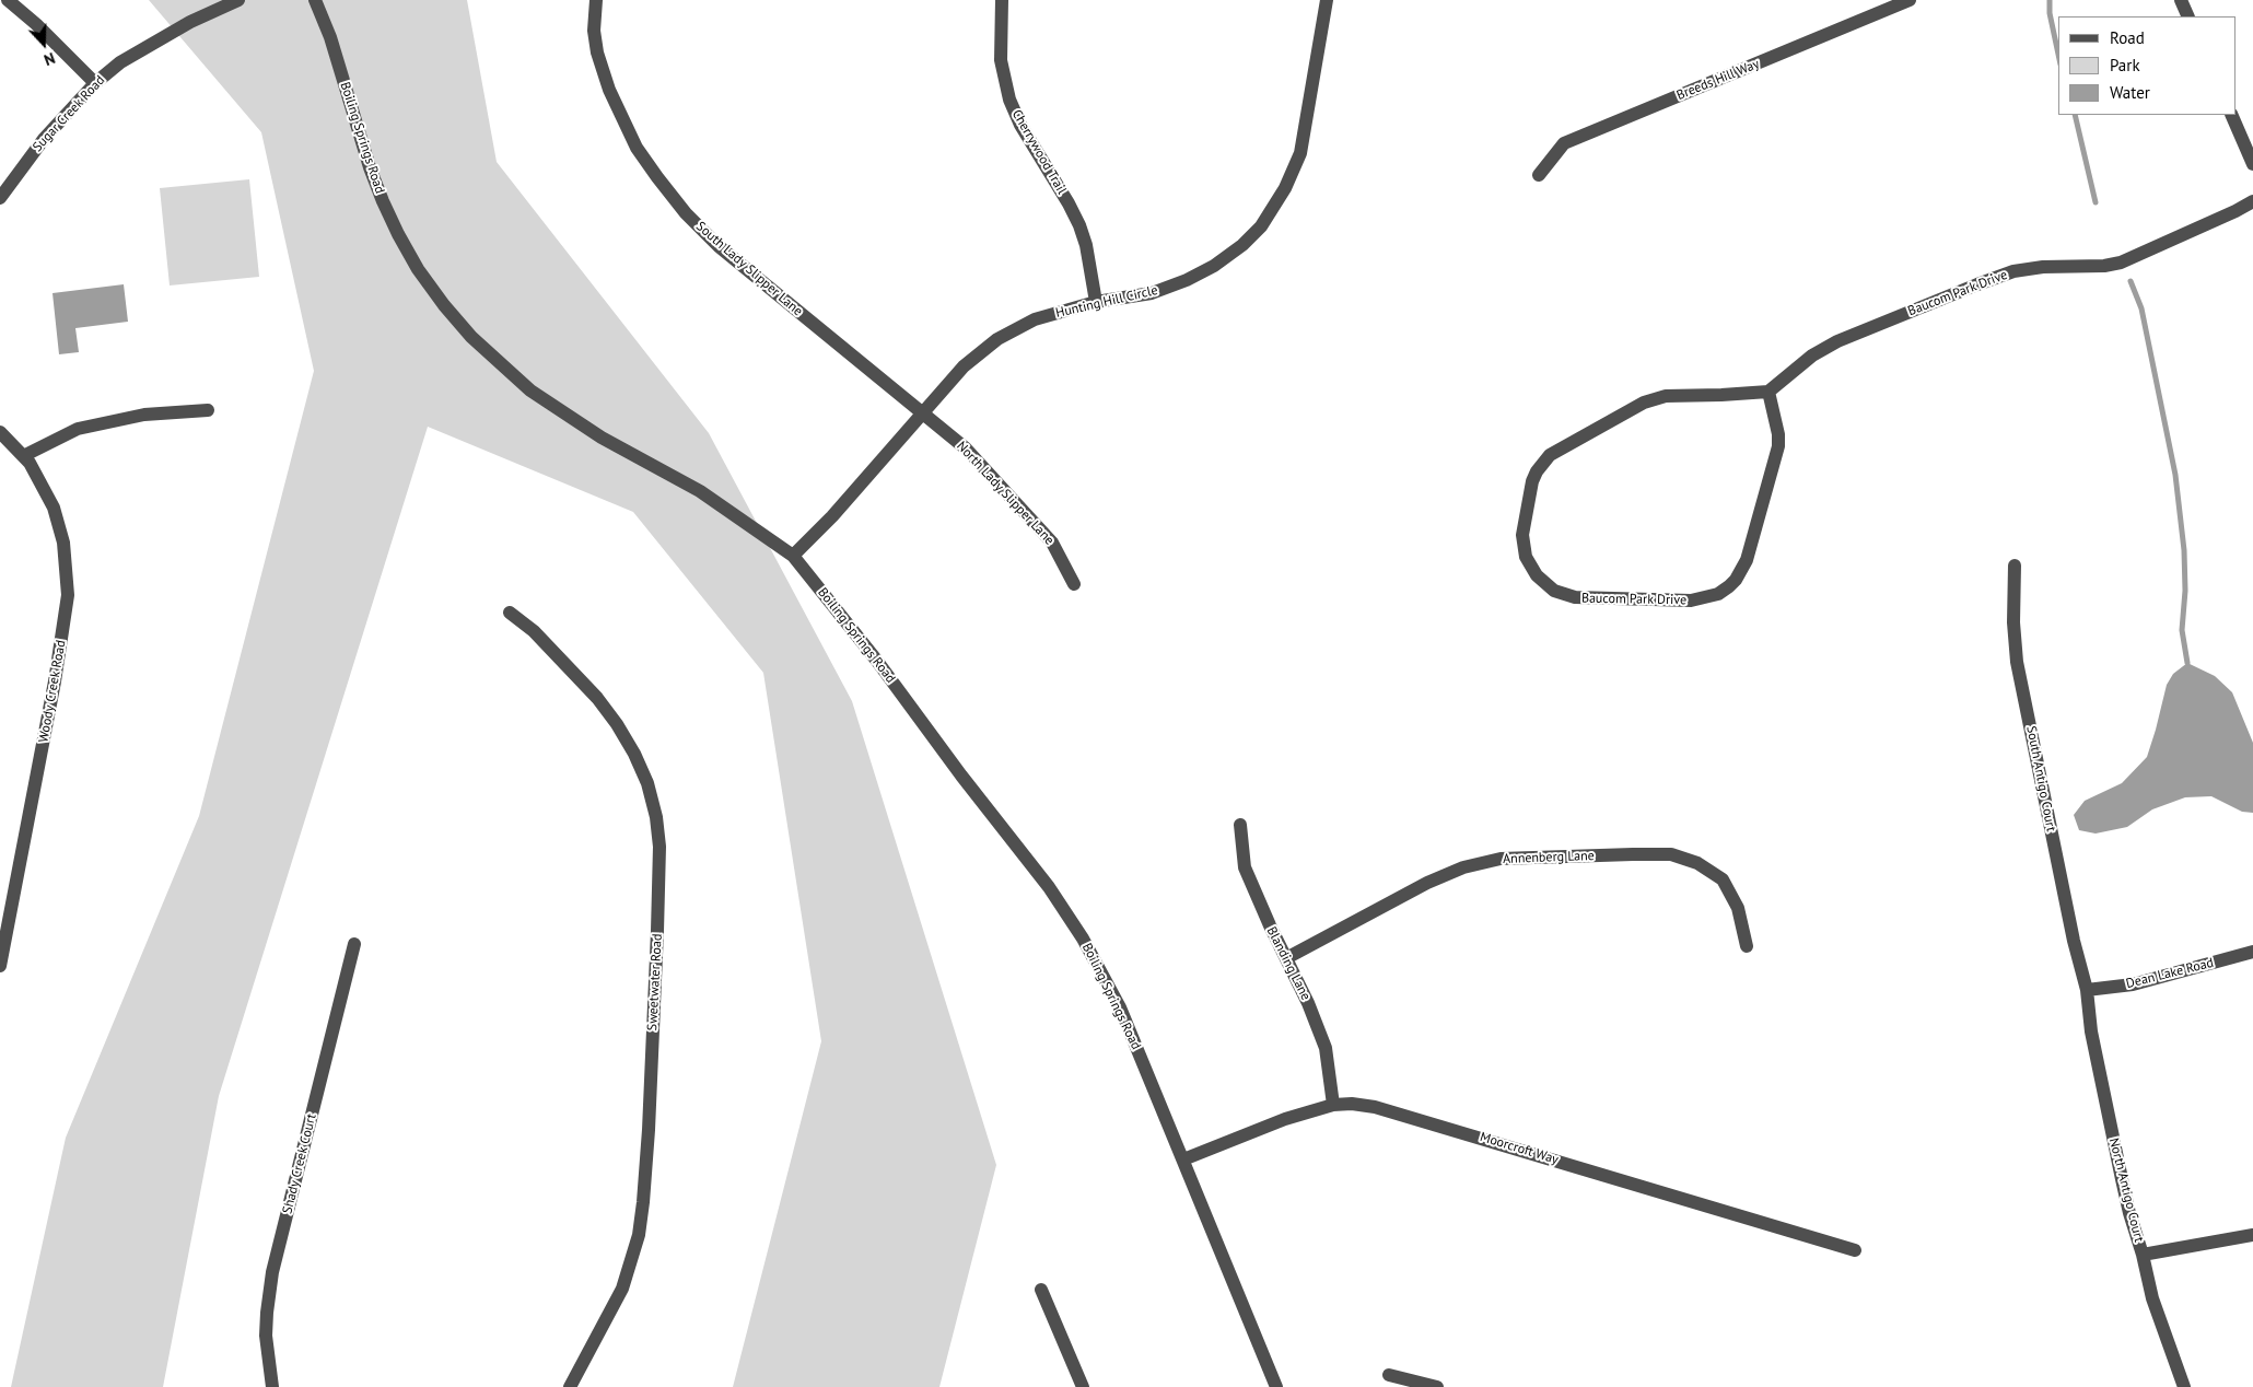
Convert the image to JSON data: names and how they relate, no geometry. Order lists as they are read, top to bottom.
{
  "streets": {
    "street": [
      "Breeds Hill Way",
      "Sugar Creek Road",
      "Boiling Springs Road",
      "Cherrywood Trail",
      "South Lady Slipper Lane",
      "Baucom Park Drive",
      "Hunting Hill Circle",
      "North Lady Slipper Lane",
      "Woody Creek Road",
      "South Antigo Court",
      "Annenberg Lane",
      "Blanding Lane",
      "Dean Lake Road",
      "Sweetwater Road",
      "Moorcroft Way",
      "Shady Creek Court",
      "North Antigo Court"
    ]
  },
  "crossings": [
    ["Boiling Springs Road", "Hunting Hill Circle"],
    ["Boiling Springs Road", "Moorcroft Way"],
    ["Cherrywood Trail", "Hunting Hill Circle"],
    ["South Lady Slipper Lane", "Hunting Hill Circle"],
    ["South Lady Slipper Lane", "North Lady Slipper Lane"],
    ["Hunting Hill Circle", "North Lady Slipper Lane"],
    ["South Antigo Court", "Dean Lake Road"],
    ["South Antigo Court", "North Antigo Court"],
    ["Annenberg Lane", "Blanding Lane"],
    ["Blanding Lane", "Moorcroft Way"],
    ["Dean Lake Road", "North Antigo Court"]
  ],
  "legend": ["Road", "Park", "Water"],
  "north": "bottom"
}
